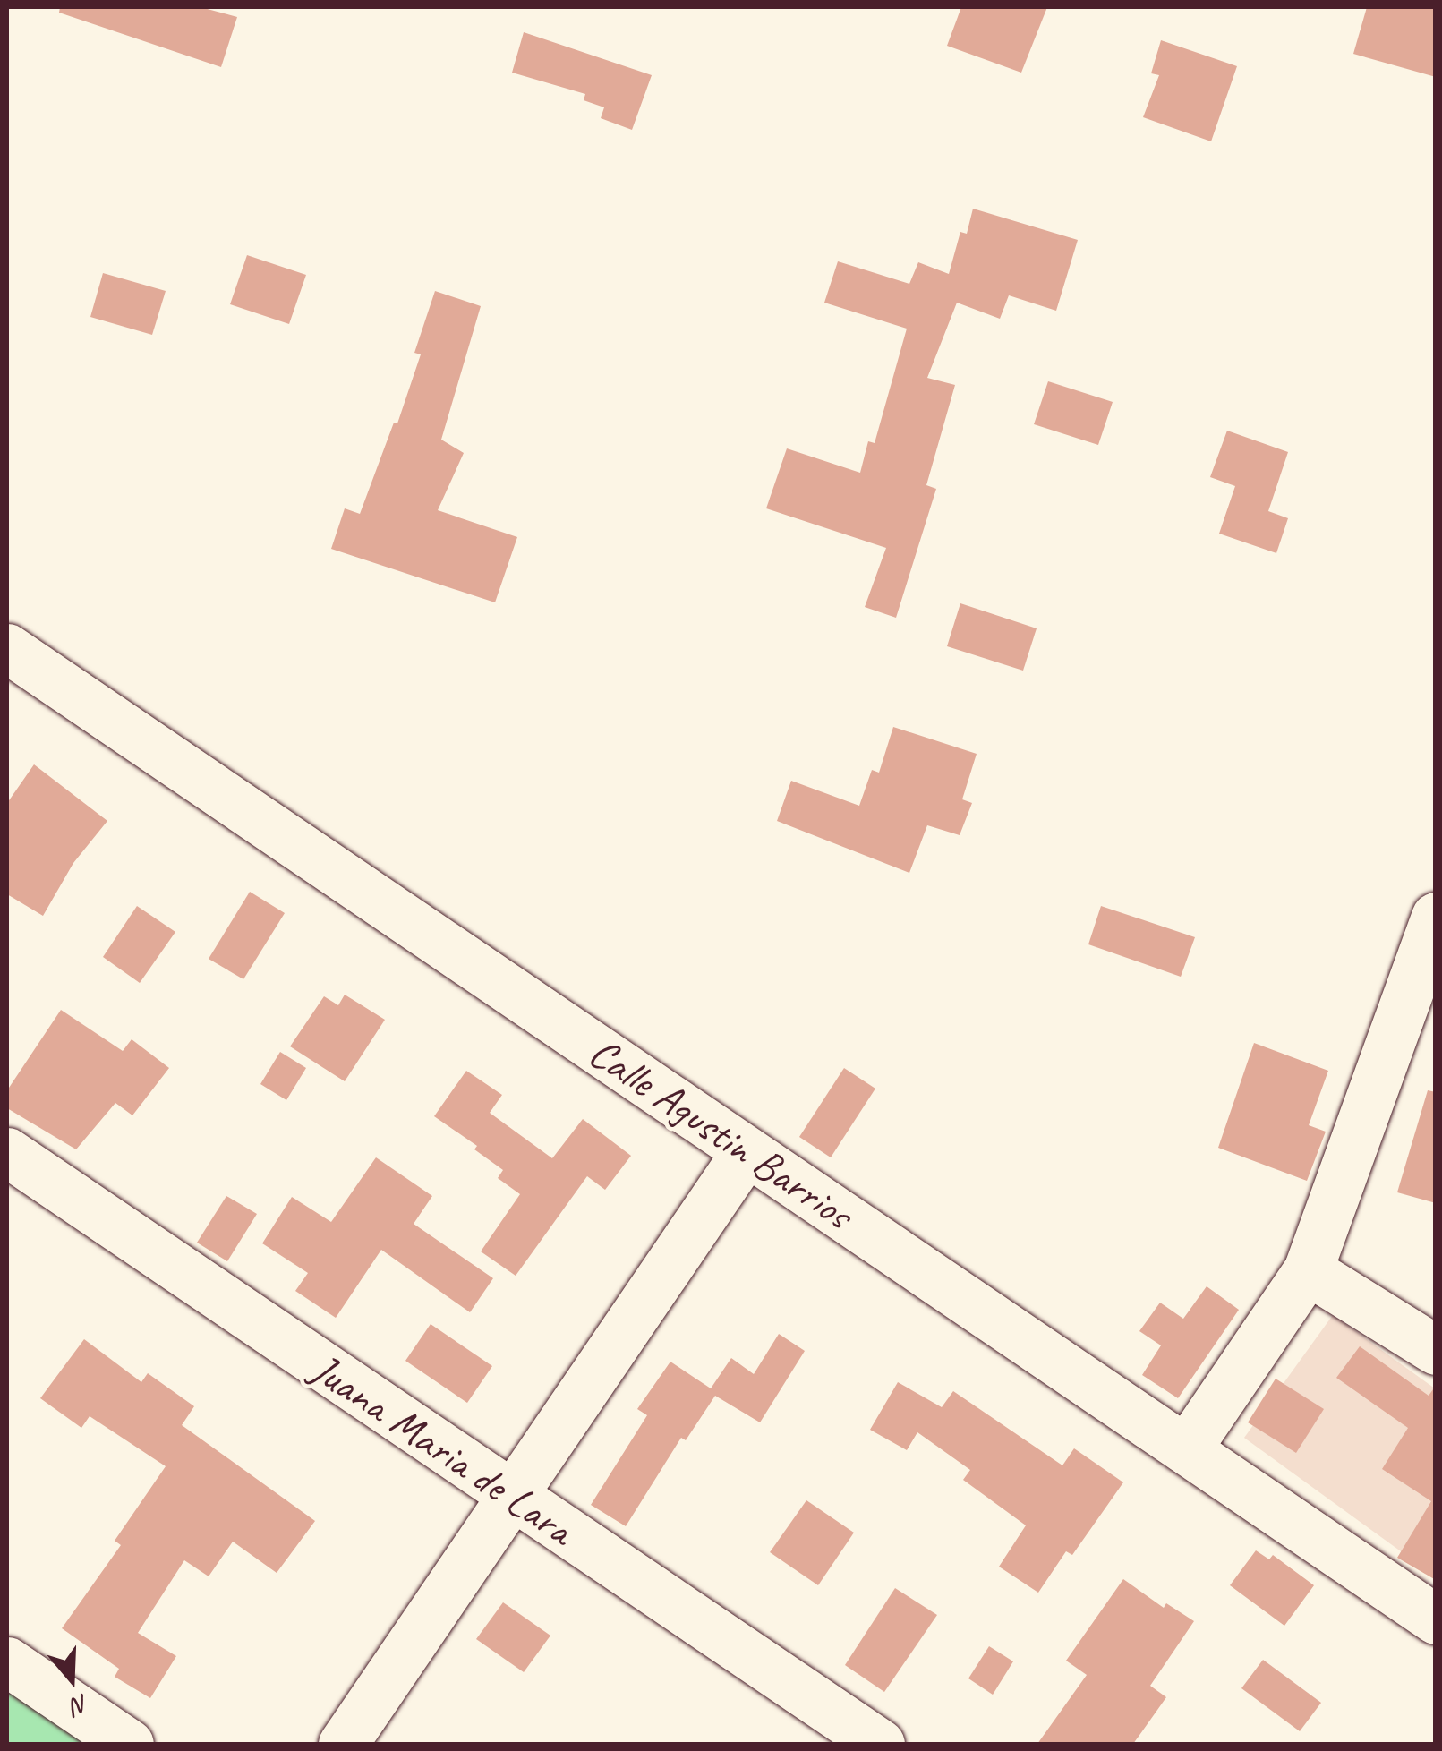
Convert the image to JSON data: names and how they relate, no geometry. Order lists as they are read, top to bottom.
{
  "streets": {
    "street": ["Calle Agustin Barrios", "Juana Maria de Lara"]
  },
  "north": "bottom"
}
